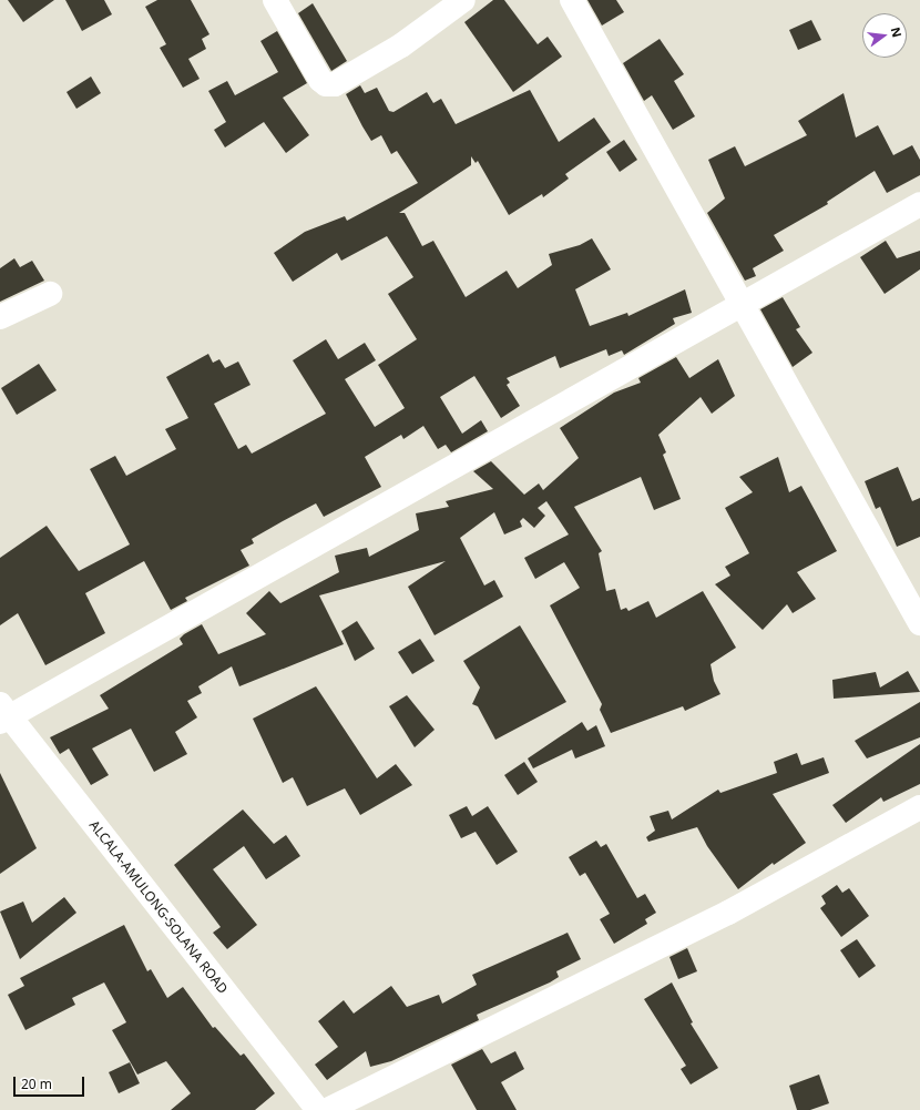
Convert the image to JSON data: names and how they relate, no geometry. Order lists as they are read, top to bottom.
{
  "streets": {
    "street": ["ALCALA-AMULONG-SOLANA ROAD"]
  },
  "scale_bar": "20 m",
  "north": "right"
}
